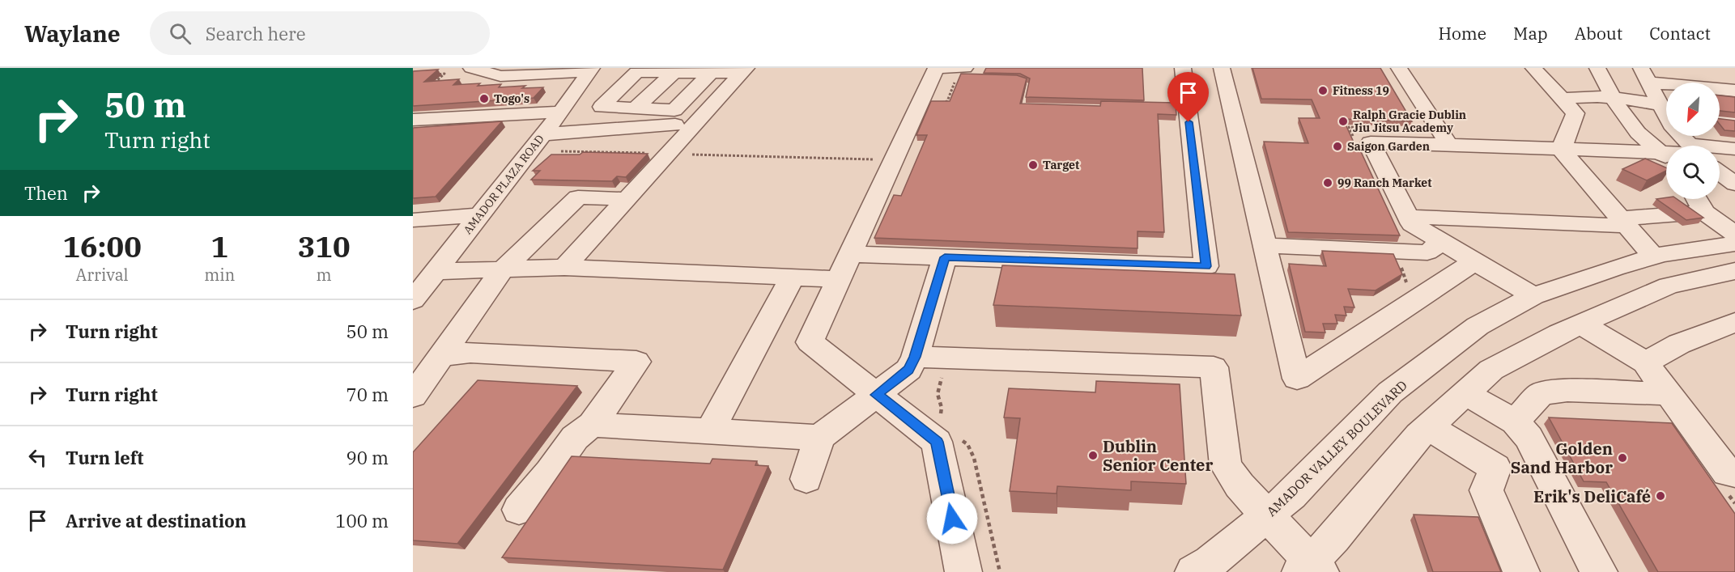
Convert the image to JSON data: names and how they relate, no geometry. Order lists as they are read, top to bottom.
{
  "streets": {
    "street": ["AMADOR PLAZA ROAD", "AMADOR VALLEY BOULEVARD"]
  },
  "places": [
    "Fitness 19",
    "Togo's",
    "Ralph Gracie Dublin Jiu Jitsu Academy",
    "Saigon Garden",
    "Target",
    "99 Ranch Market",
    "Dublin Senior Center",
    "Golden Sand Harbor",
    "Erik's DeliCafé"
  ],
  "north": "bottom left",
  "page": {
    "header": "Waylane",
    "search": "Search here",
    "nav": [
      "Home",
      "Map",
      "About",
      "Contact"
    ],
    "turn": ["50 m", "Turn right"],
    "then": "Then",
    "eta": [
      "16:00",
      "Arrival",
      "1",
      "min",
      "310",
      "m"
    ],
    "list": [
      {
        "name": "Turn right",
        "value": "50 m"
      },
      {
        "name": "Turn right",
        "value": "70 m"
      },
      {
        "name": "Turn left",
        "value": "90 m"
      },
      {
        "name": "Arrive at destination",
        "value": "100 m"
      }
    ]
  }
}
